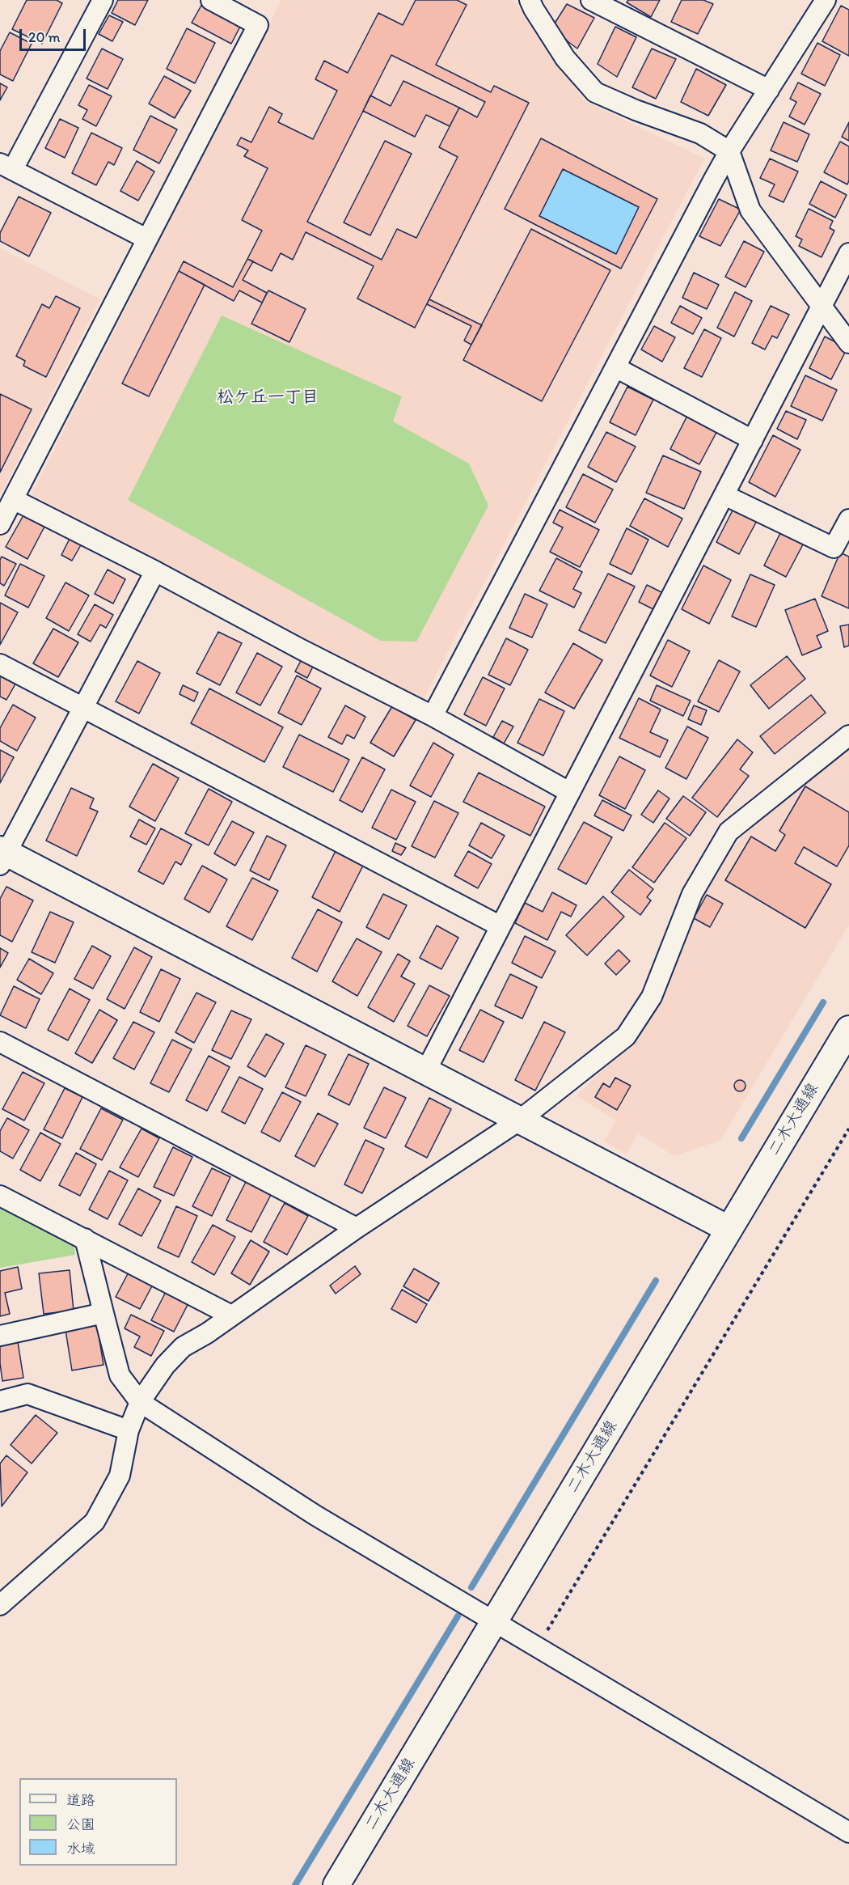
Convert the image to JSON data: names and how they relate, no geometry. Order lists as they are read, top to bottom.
{
  "streets": {
    "street": ["二木大通線"]
  },
  "districts": ["松ケ丘一丁目"],
  "legend": ["道路", "公園", "水域"],
  "scale_bar": "20 m"
}
